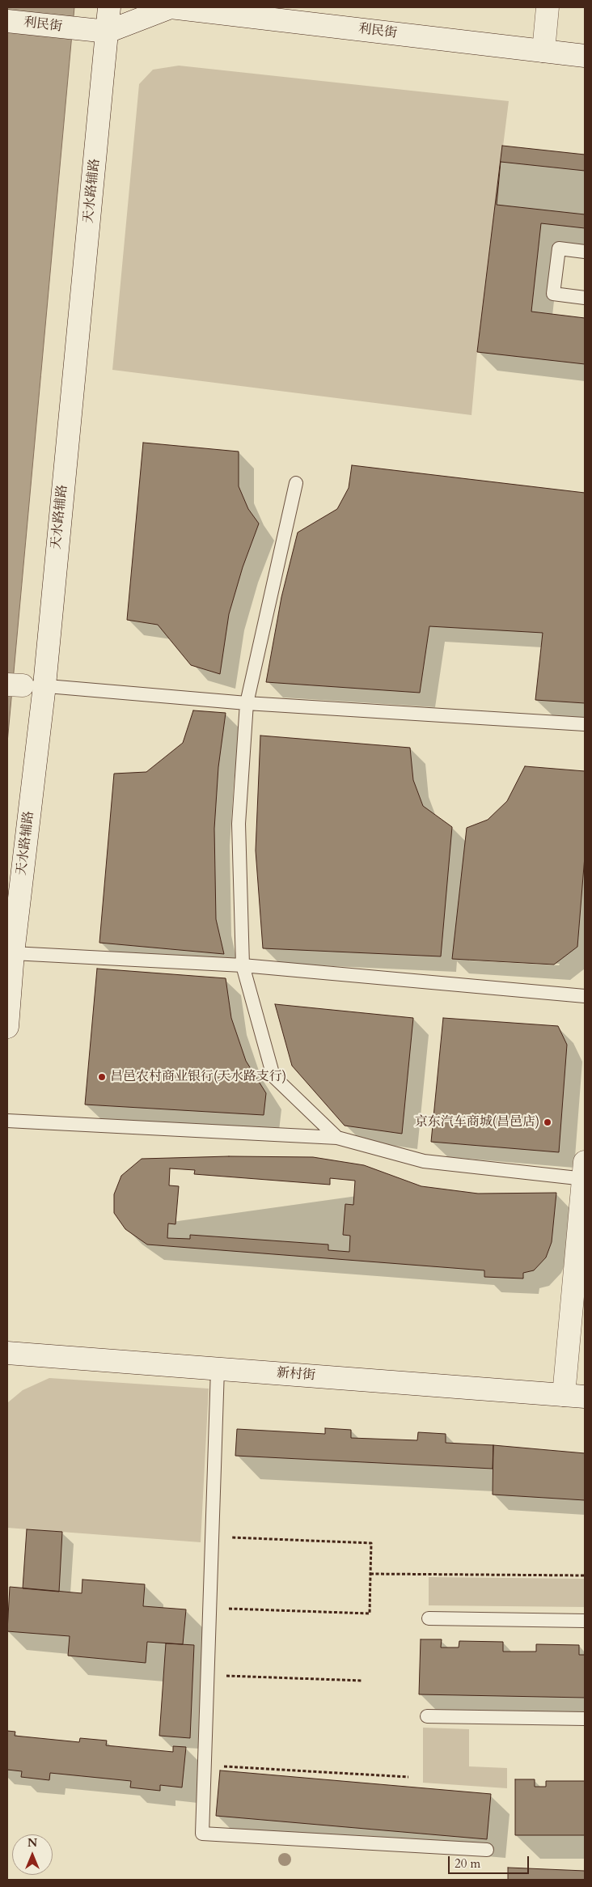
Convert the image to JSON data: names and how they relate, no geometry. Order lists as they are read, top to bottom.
{
  "streets": {
    "street": ["利民街", "天水路辅路", "新村街"]
  },
  "crossings": [
    ["利民街", "天水路辅路"]
  ],
  "places": ["昌邑农村商业银行(天水路支行)", "京东汽车商城(昌邑店)"],
  "scale_bar": "20 m",
  "north": "top"
}
